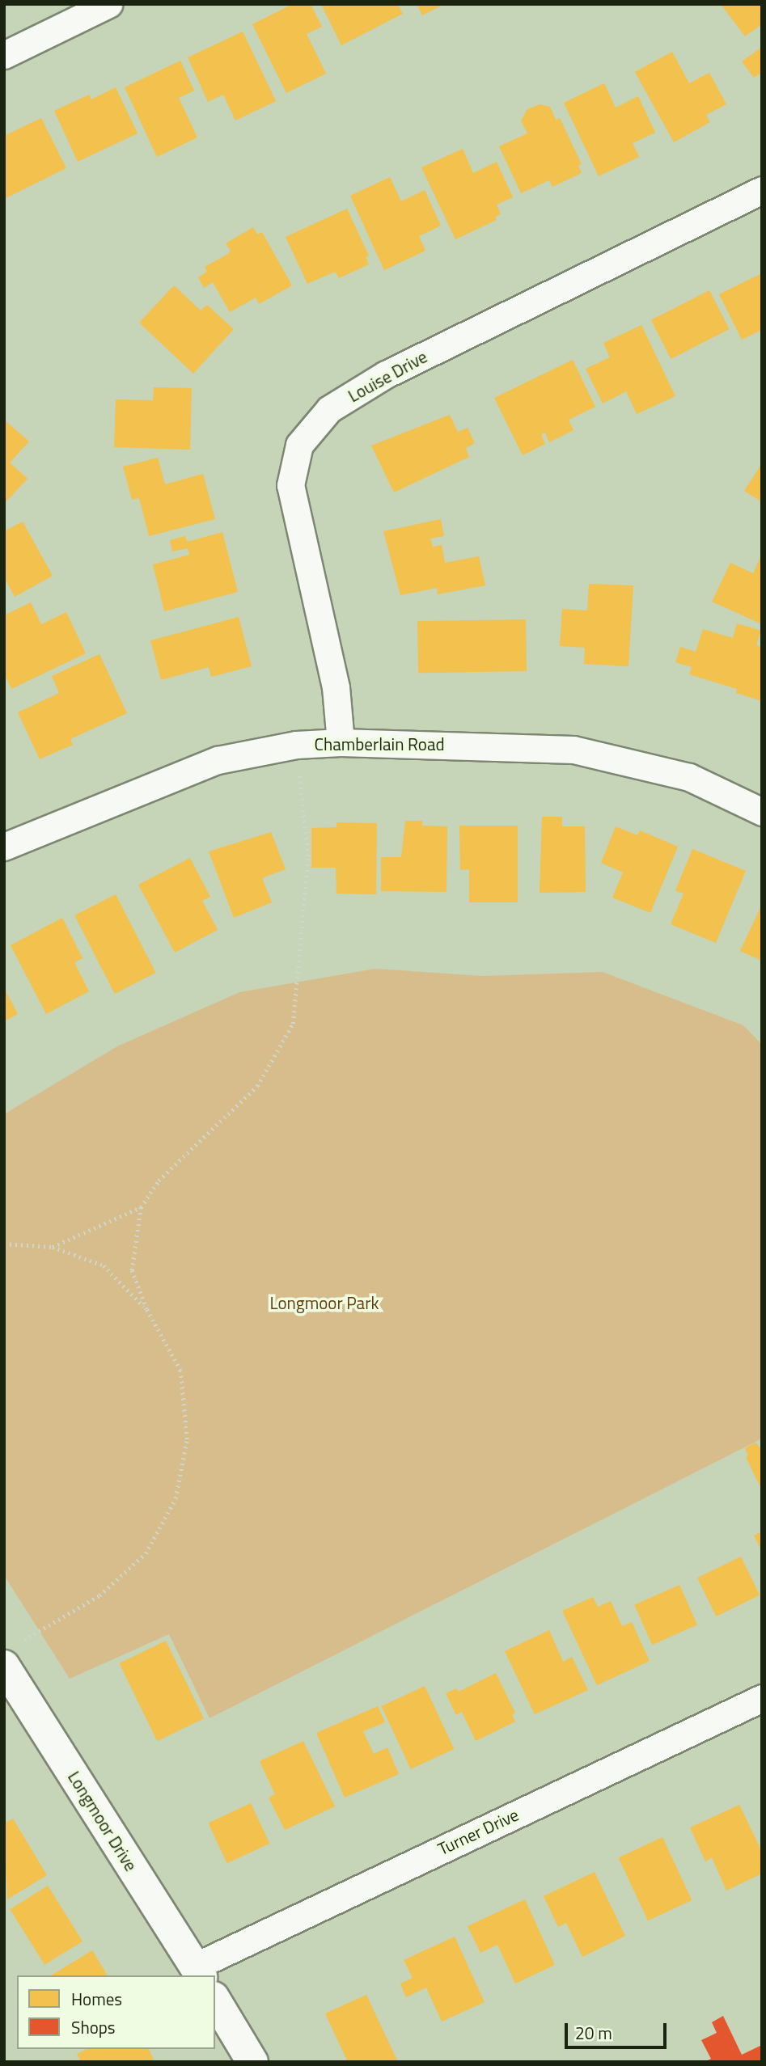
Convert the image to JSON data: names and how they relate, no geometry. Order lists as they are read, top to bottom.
{
  "streets": {
    "street": [
      "Louise Drive",
      "Chamberlain Road",
      "Longmoor Drive",
      "Turner Drive"
    ]
  },
  "crossings": [
    ["Louise Drive", "Chamberlain Road"],
    ["Longmoor Drive", "Turner Drive"]
  ],
  "parks": ["Longmoor Park"],
  "legend": ["Homes", "Shops"],
  "scale_bar": "20 m"
}
